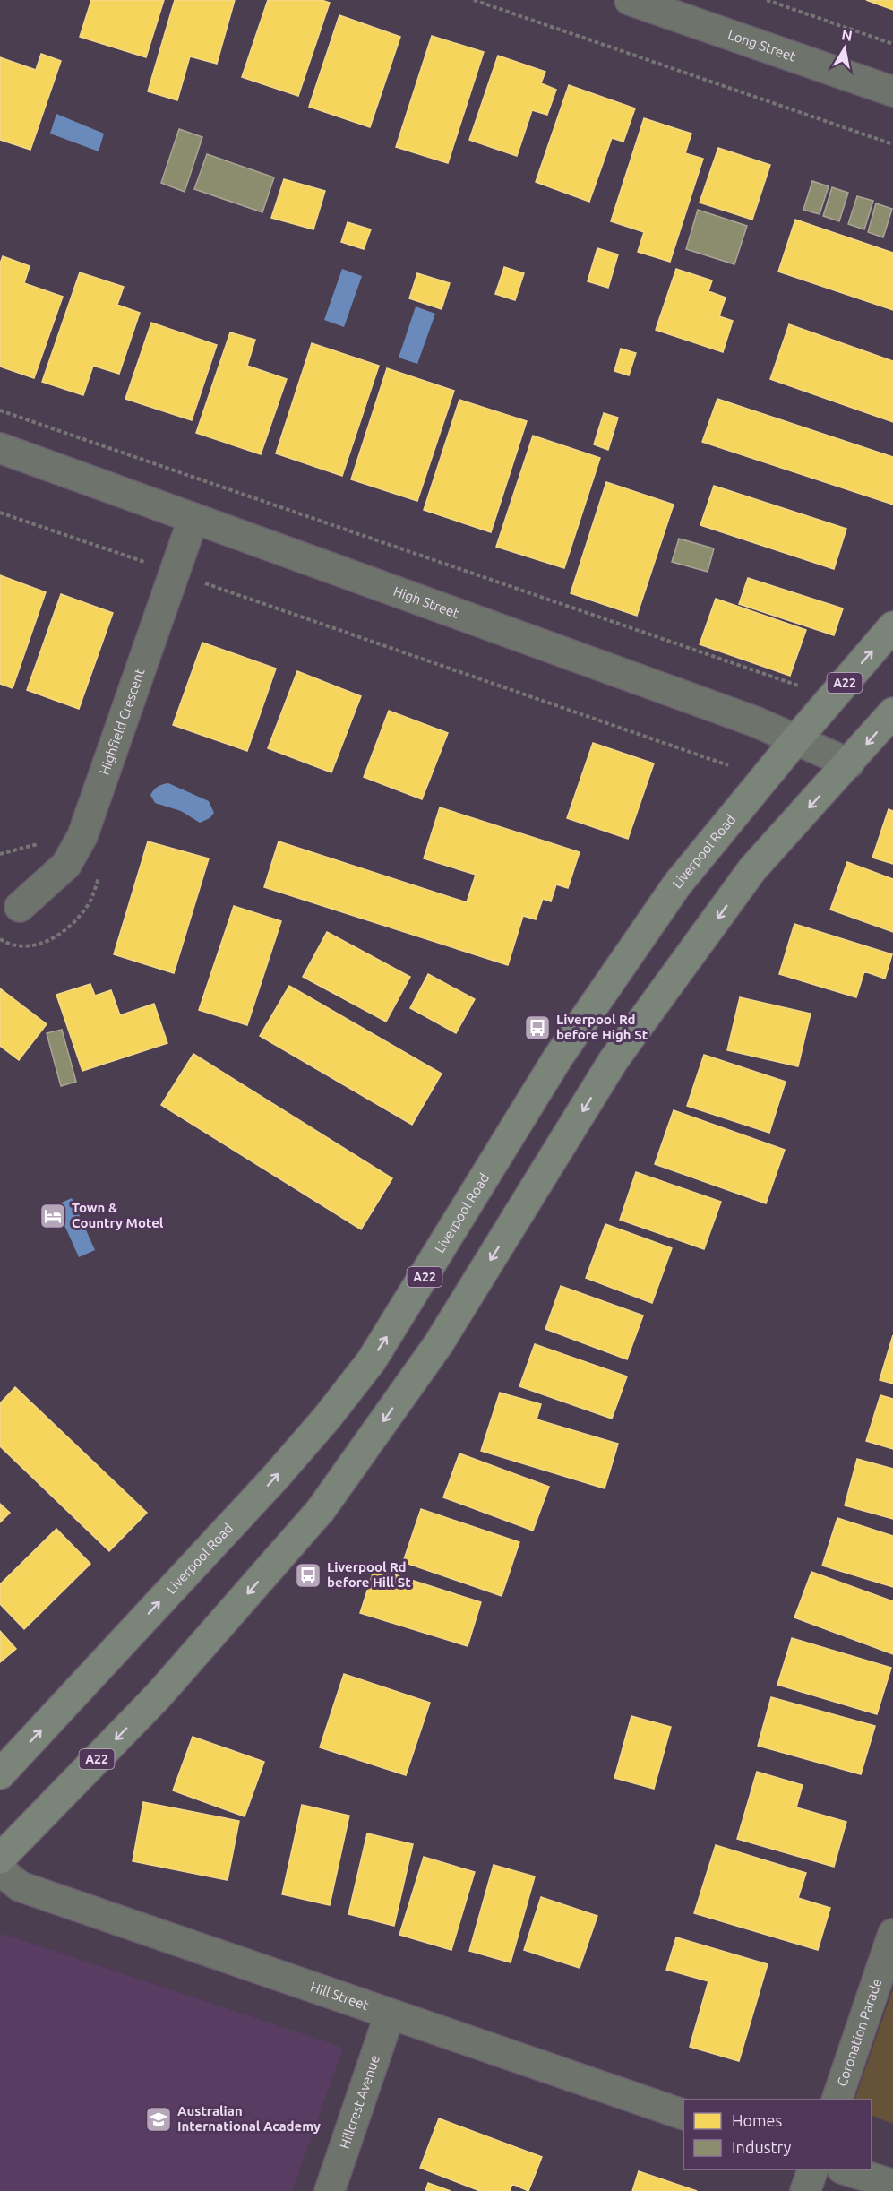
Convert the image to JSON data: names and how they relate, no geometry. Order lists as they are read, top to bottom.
{
  "streets": {
    "highway": ["A22", "Liverpool Road"],
    "street": [
      "Long Street",
      "High Street",
      "Highfield Crescent",
      "Hill Street",
      "Coronation Parade",
      "Hillcrest Avenue"
    ]
  },
  "crossings": [
    ["High Street", "A22"],
    ["High Street", "Highfield Crescent"],
    ["High Street", "Liverpool Road"],
    ["Hill Street", "Hillcrest Avenue"]
  ],
  "places": {
    "bus stop": ["Liverpool Rd before High St", "Liverpool Rd before Hill St"],
    "hotel": ["Town & Country Motel"],
    "school or university": ["Australian International Academy"]
  },
  "legend": ["Homes", "Industry"],
  "north": "top"
}
